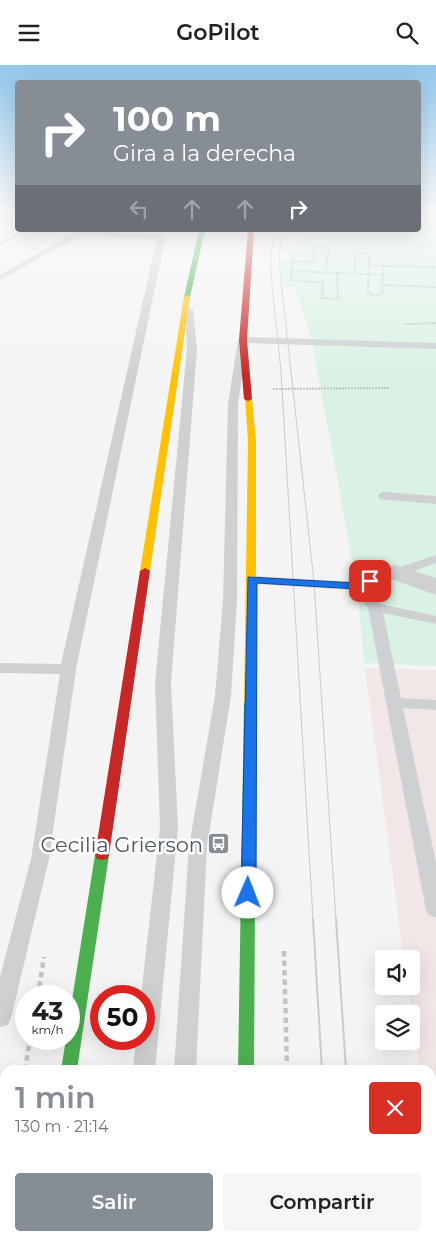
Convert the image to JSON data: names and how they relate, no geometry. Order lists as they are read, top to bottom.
{
  "places": {
    "bus stop": ["Cecilia Grierson"]
  },
  "page": {
    "header": "GoPilot",
    "turn": ["100 m", "Gira a la derecha"],
    "speed": "43 km/h",
    "limit": "50",
    "heading": ["1 min", "130 m · 21:14"],
    "buttons": ["Salir", "Compartir"]
  }
}
